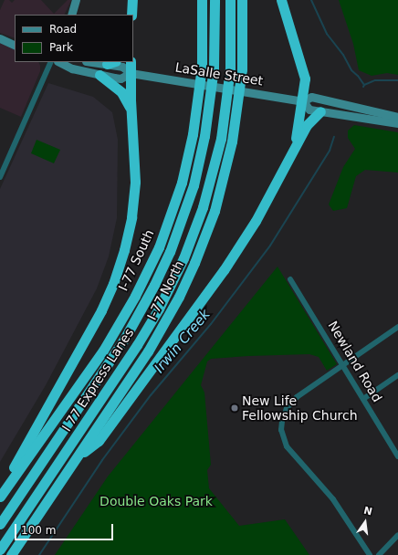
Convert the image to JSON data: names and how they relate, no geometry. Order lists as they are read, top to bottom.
{
  "streets": {
    "highway": ["I-77 South", "I-77 North", "I 77 Express Lanes"],
    "main road": ["LaSalle Street"],
    "street": ["Newland Road"]
  },
  "water": ["Irwin Creek"],
  "parks": ["Double Oaks Park"],
  "places": ["New Life Fellowship Church"],
  "legend": ["Road", "Park"],
  "scale_bar": "100 m",
  "north": "top"
}
